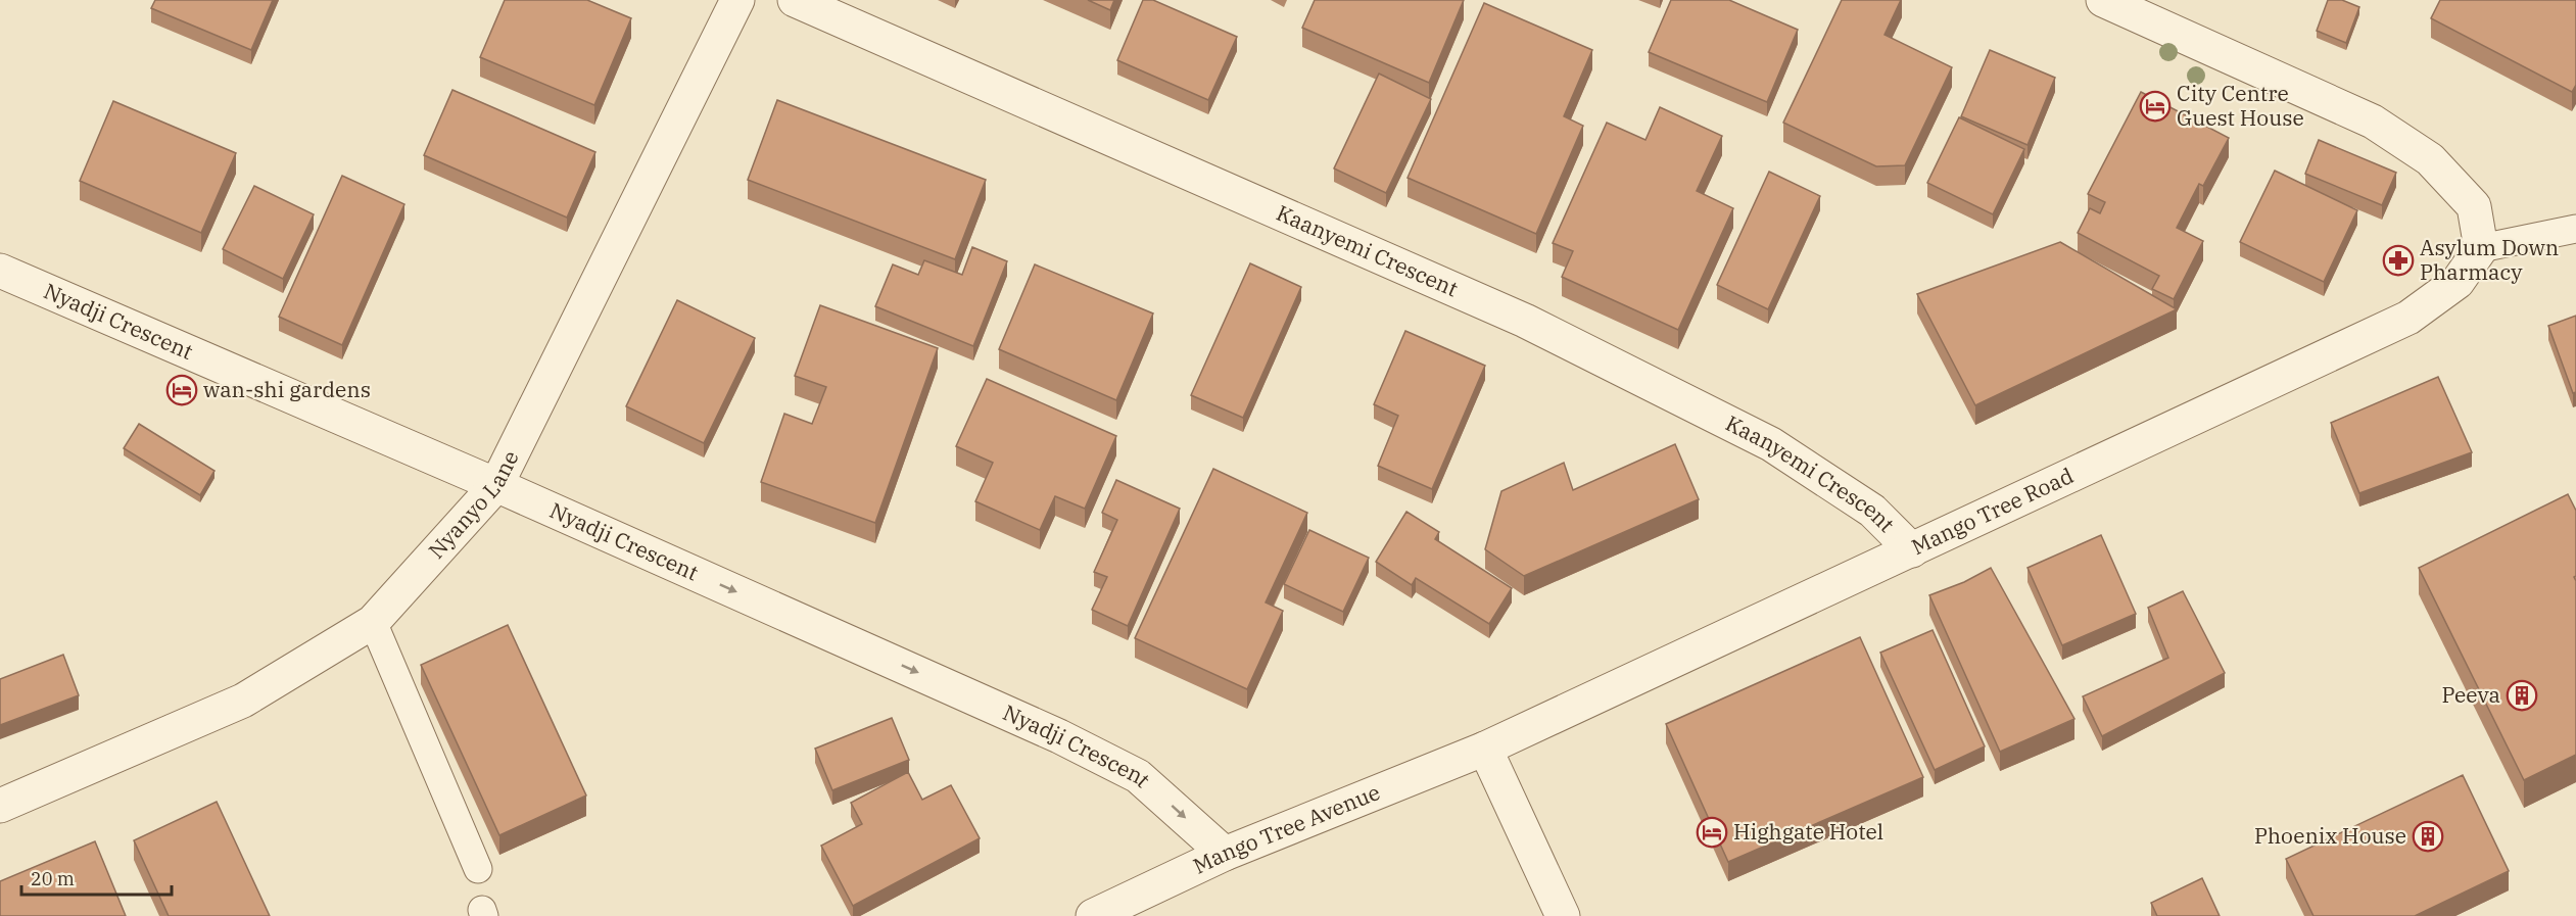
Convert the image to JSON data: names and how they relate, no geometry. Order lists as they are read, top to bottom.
{
  "streets": {
    "street": [
      "Kaanyemi Crescent",
      "Nyadji Crescent",
      "Nyanyo Lane",
      "Mango Tree Road",
      "Mango Tree Avenue"
    ]
  },
  "crossings": [
    ["Kaanyemi Crescent", "Mango Tree Road"],
    ["Nyadji Crescent", "Nyanyo Lane"],
    ["Nyadji Crescent", "Mango Tree Avenue"],
    ["Mango Tree Road", "Mango Tree Avenue"]
  ],
  "one_way": ["Nyadji Crescent"],
  "places": {
    "hotel": ["City Centre Guest House", "wan-shi gardens", "Highgate Hotel"],
    "pharmacy": ["Asylum Down Pharmacy"],
    "building": ["Peeva", "Phoenix House"]
  },
  "scale_bar": "20 m"
}
